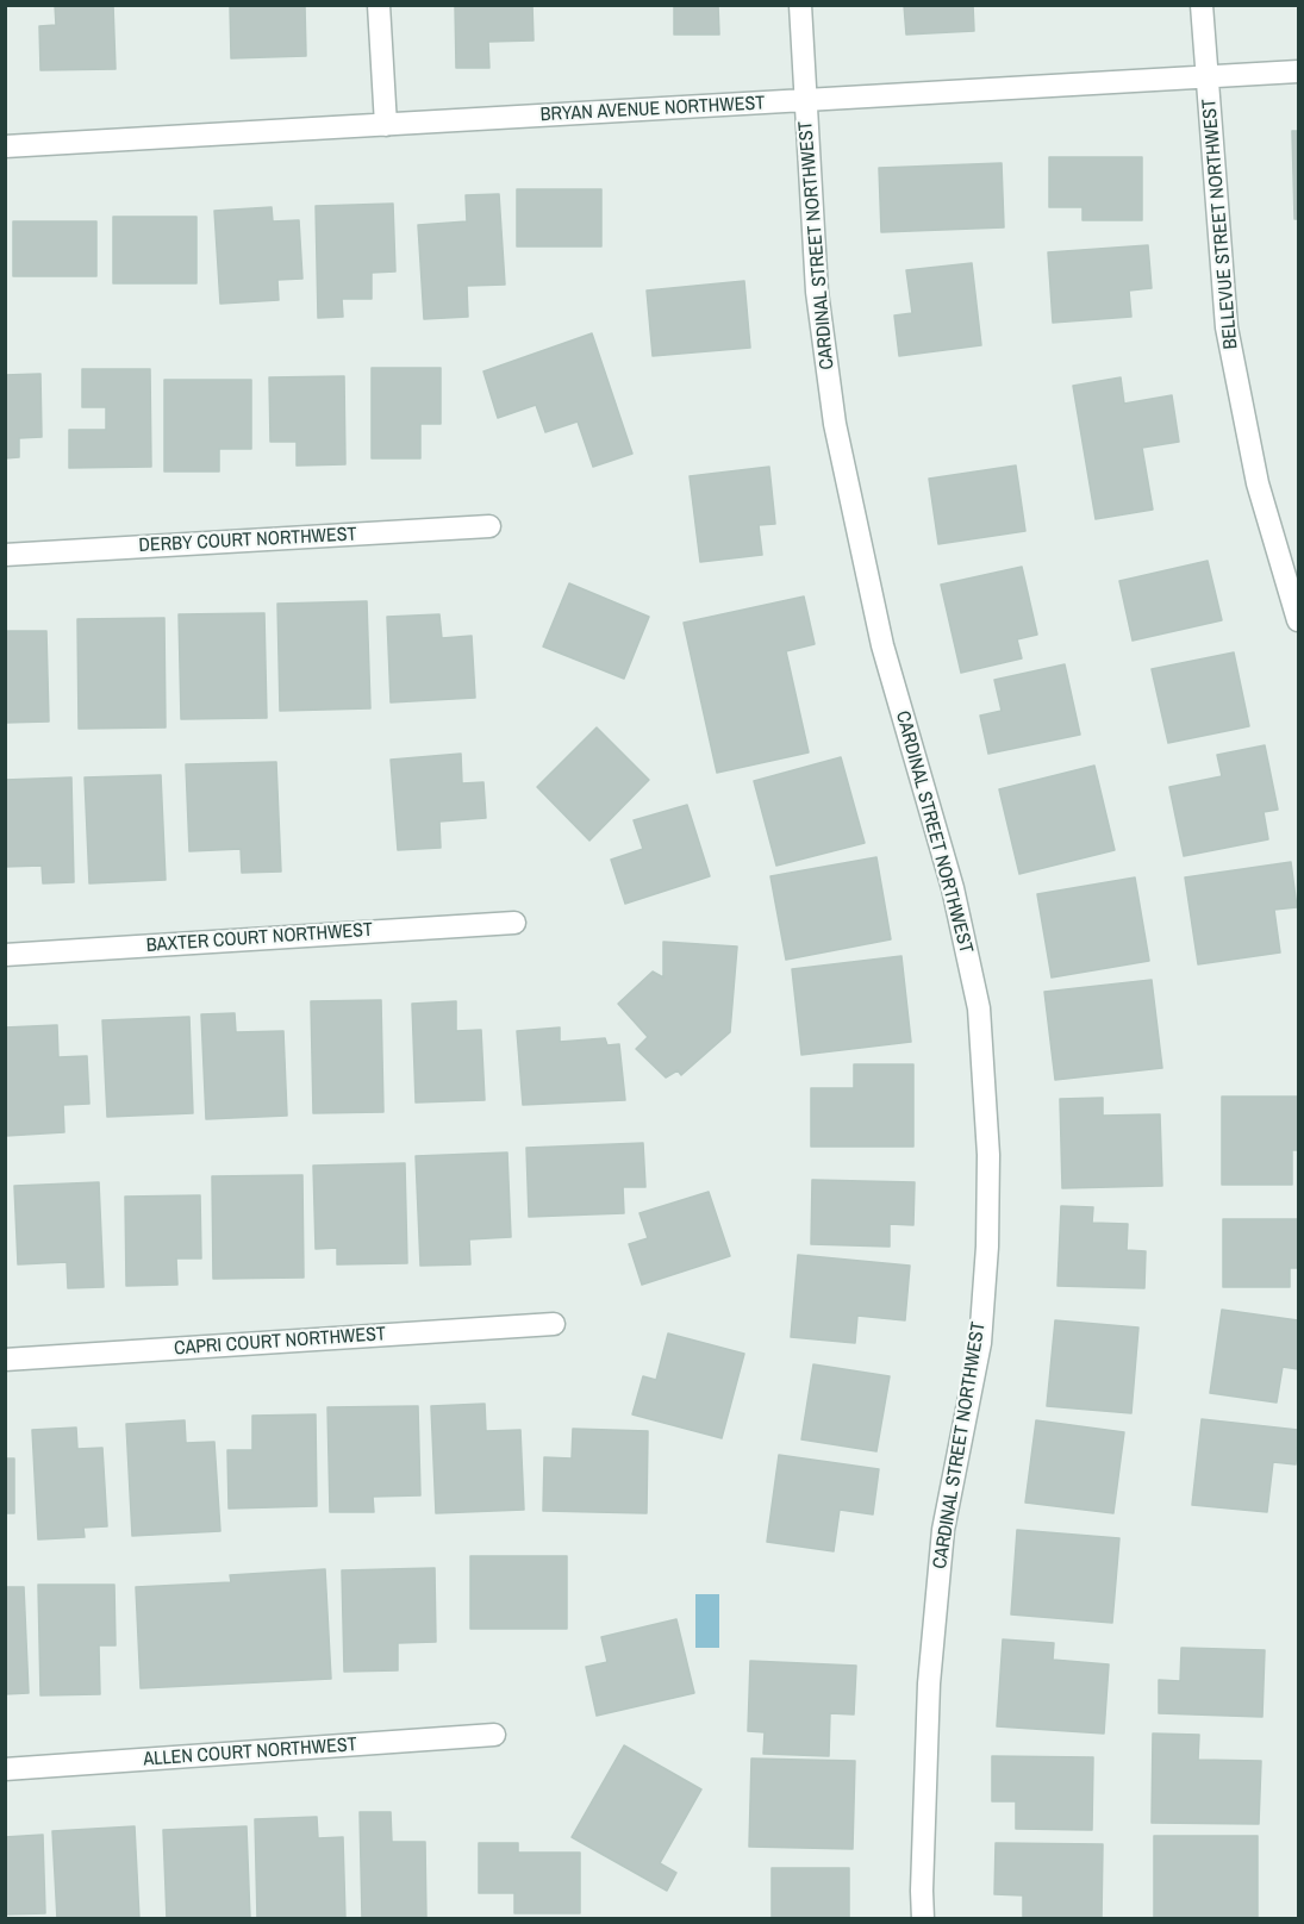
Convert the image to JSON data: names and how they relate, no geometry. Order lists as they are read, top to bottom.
{
  "streets": {
    "street": [
      "BRYAN AVENUE NORTHWEST",
      "BELLEVUE STREET NORTHWEST",
      "CARDINAL STREET NORTHWEST",
      "DERBY COURT NORTHWEST",
      "BAXTER COURT NORTHWEST",
      "CAPRI COURT NORTHWEST",
      "ALLEN COURT NORTHWEST"
    ]
  },
  "crossings": [
    ["BRYAN AVENUE NORTHWEST", "BELLEVUE STREET NORTHWEST"],
    ["BRYAN AVENUE NORTHWEST", "CARDINAL STREET NORTHWEST"]
  ]
}
